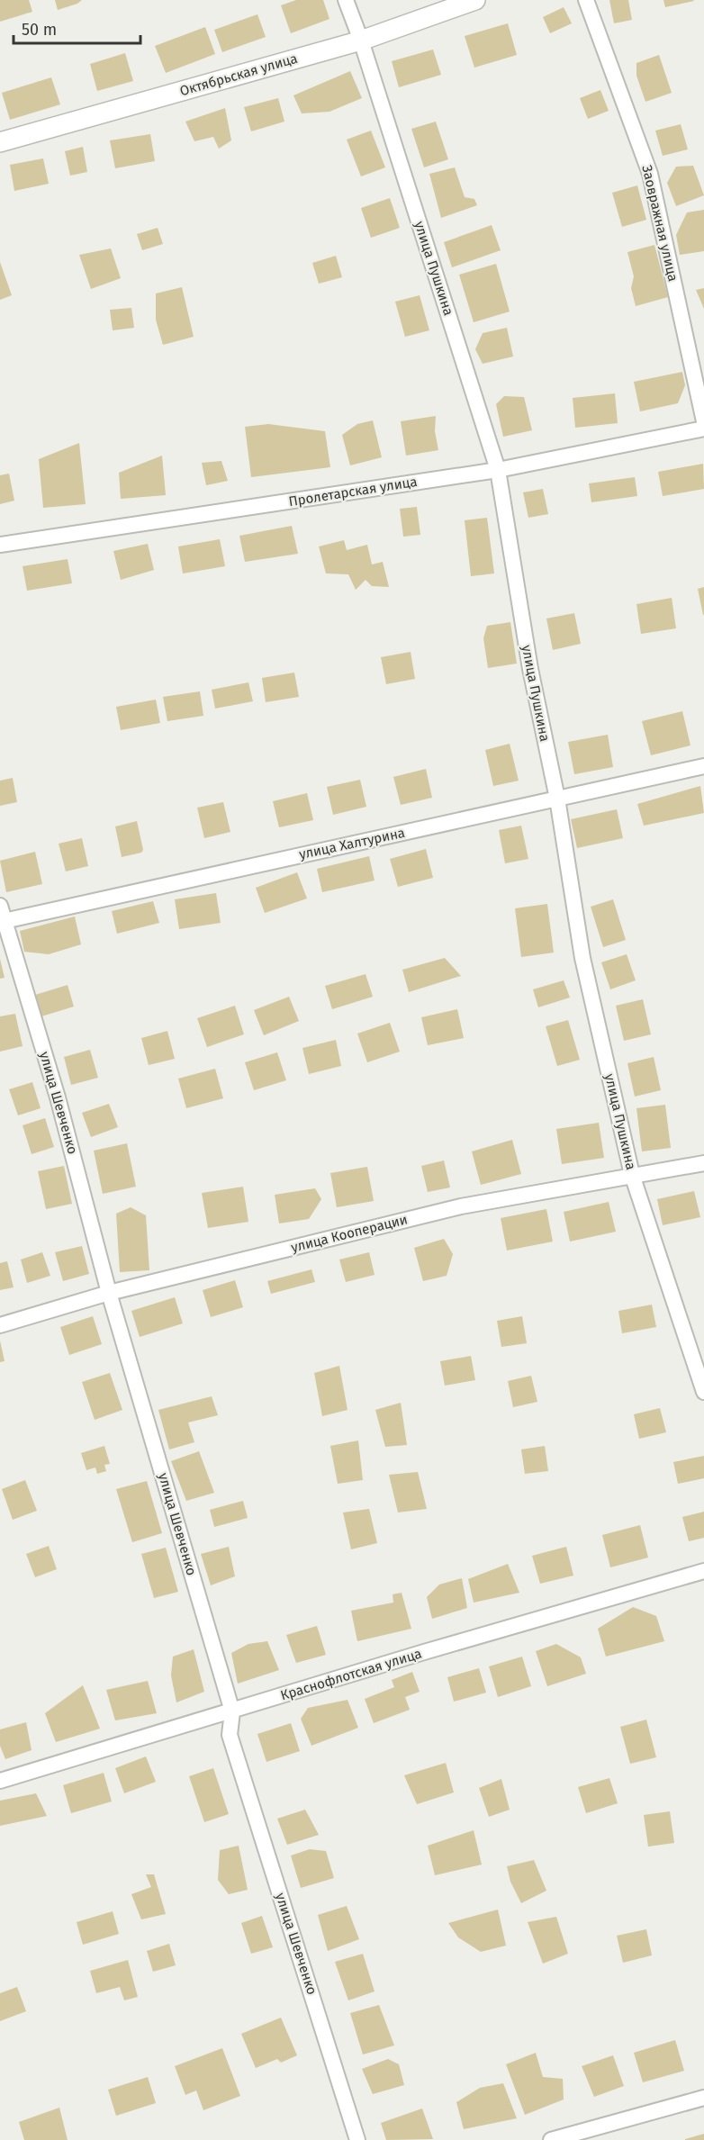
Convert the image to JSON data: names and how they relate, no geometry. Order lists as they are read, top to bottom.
{
  "streets": {
    "street": [
      "Октябрьская улица",
      "Заовражная улица",
      "улица Пушкина",
      "Пролетарская улица",
      "улица Халтурина",
      "улица Шевченко",
      "улица Кооперации",
      "Краснофлотская улица"
    ]
  },
  "crossings": [
    ["Октябрьская улица", "улица Пушкина"],
    ["улица Пушкина", "Пролетарская улица"],
    ["улица Пушкина", "улица Халтурина"],
    ["улица Пушкина", "улица Кооперации"],
    ["улица Халтурина", "улица Шевченко"],
    ["улица Шевченко", "улица Кооперации"],
    ["улица Шевченко", "Краснофлотская улица"]
  ],
  "scale_bar": "50 m"
}
